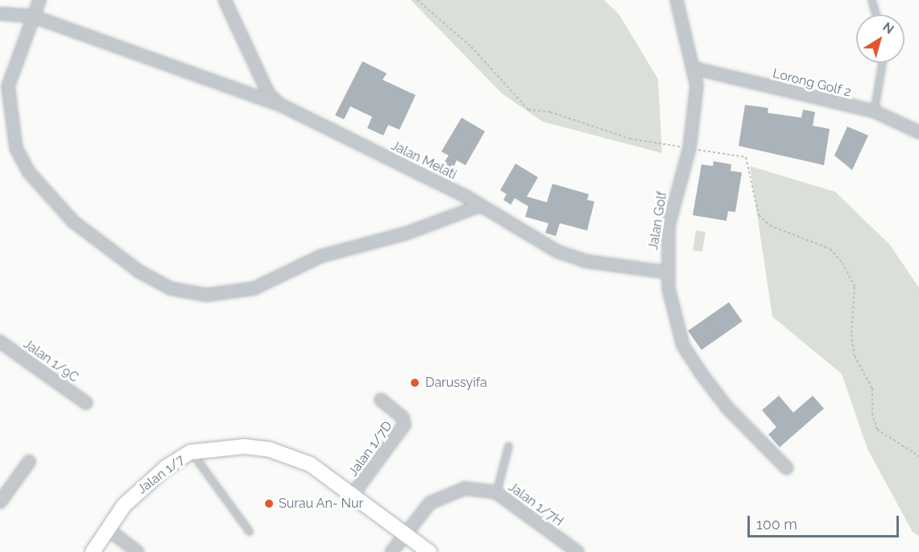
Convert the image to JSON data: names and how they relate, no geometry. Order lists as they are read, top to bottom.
{
  "streets": {
    "street": [
      "Lorong Golf 2",
      "Jalan Melati",
      "Jalan Golf",
      "Jalan 1/9C",
      "Jalan 1/7D",
      "Jalan 1/7",
      "Jalan 1/7H"
    ]
  },
  "crossings": [
    ["Lorong Golf 2", "Jalan Golf"],
    ["Jalan Melati", "Jalan Golf"],
    ["Jalan 1/7D", "Jalan 1/7"],
    ["Jalan 1/7", "Jalan 1/7H"]
  ],
  "places": ["Darussyifa", "Surau An- Nur"],
  "scale_bar": "100 m",
  "north": "top right"
}
